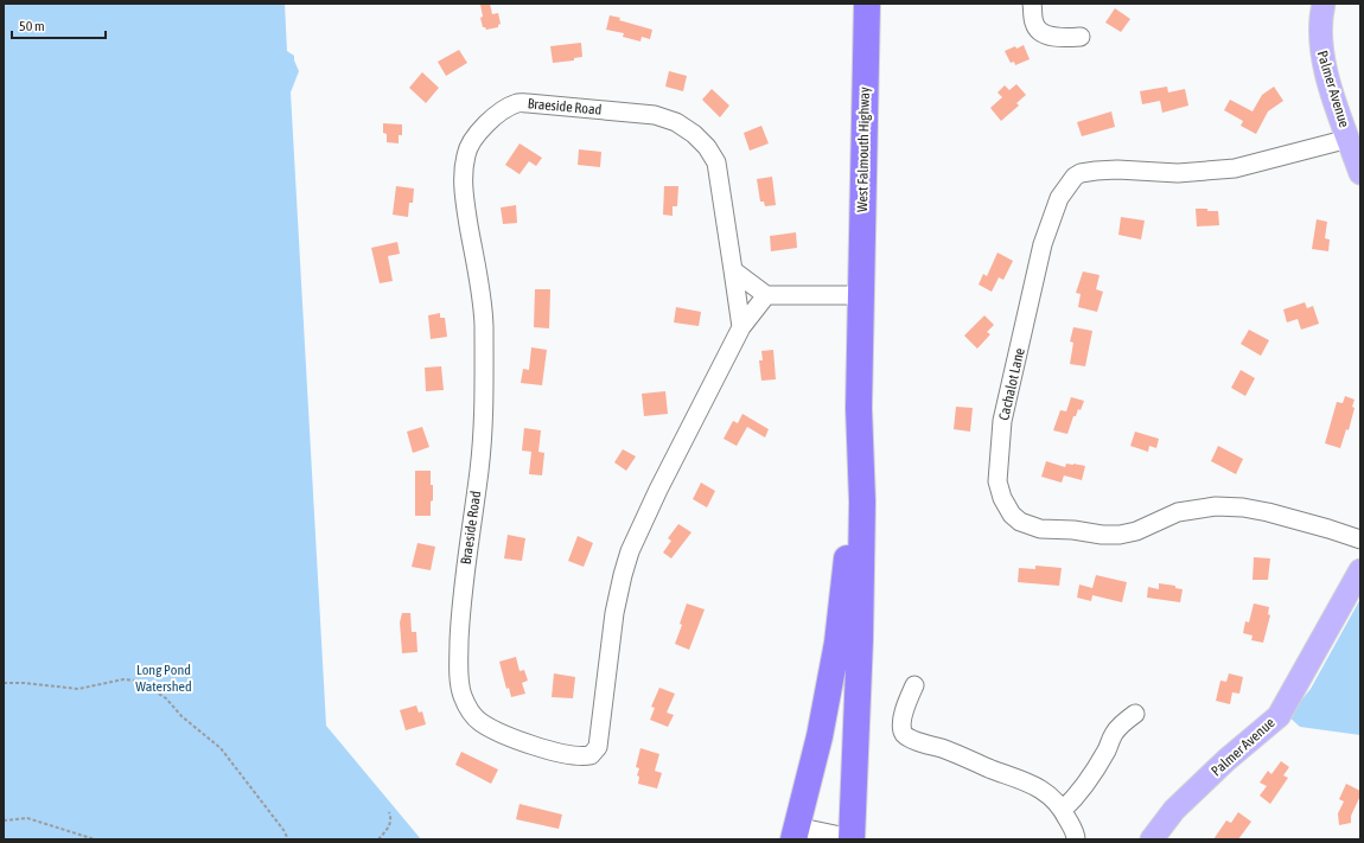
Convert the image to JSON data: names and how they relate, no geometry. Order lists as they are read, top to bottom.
{
  "streets": {
    "highway": ["West Falmouth Highway"],
    "main road": ["Palmer Avenue"],
    "street": ["Braeside Road", "Cachalot Lane"]
  },
  "crossings": [
    ["Palmer Avenue", "Cachalot Lane"]
  ],
  "parks": ["Long Pond Watershed"],
  "scale_bar": "50 m"
}
